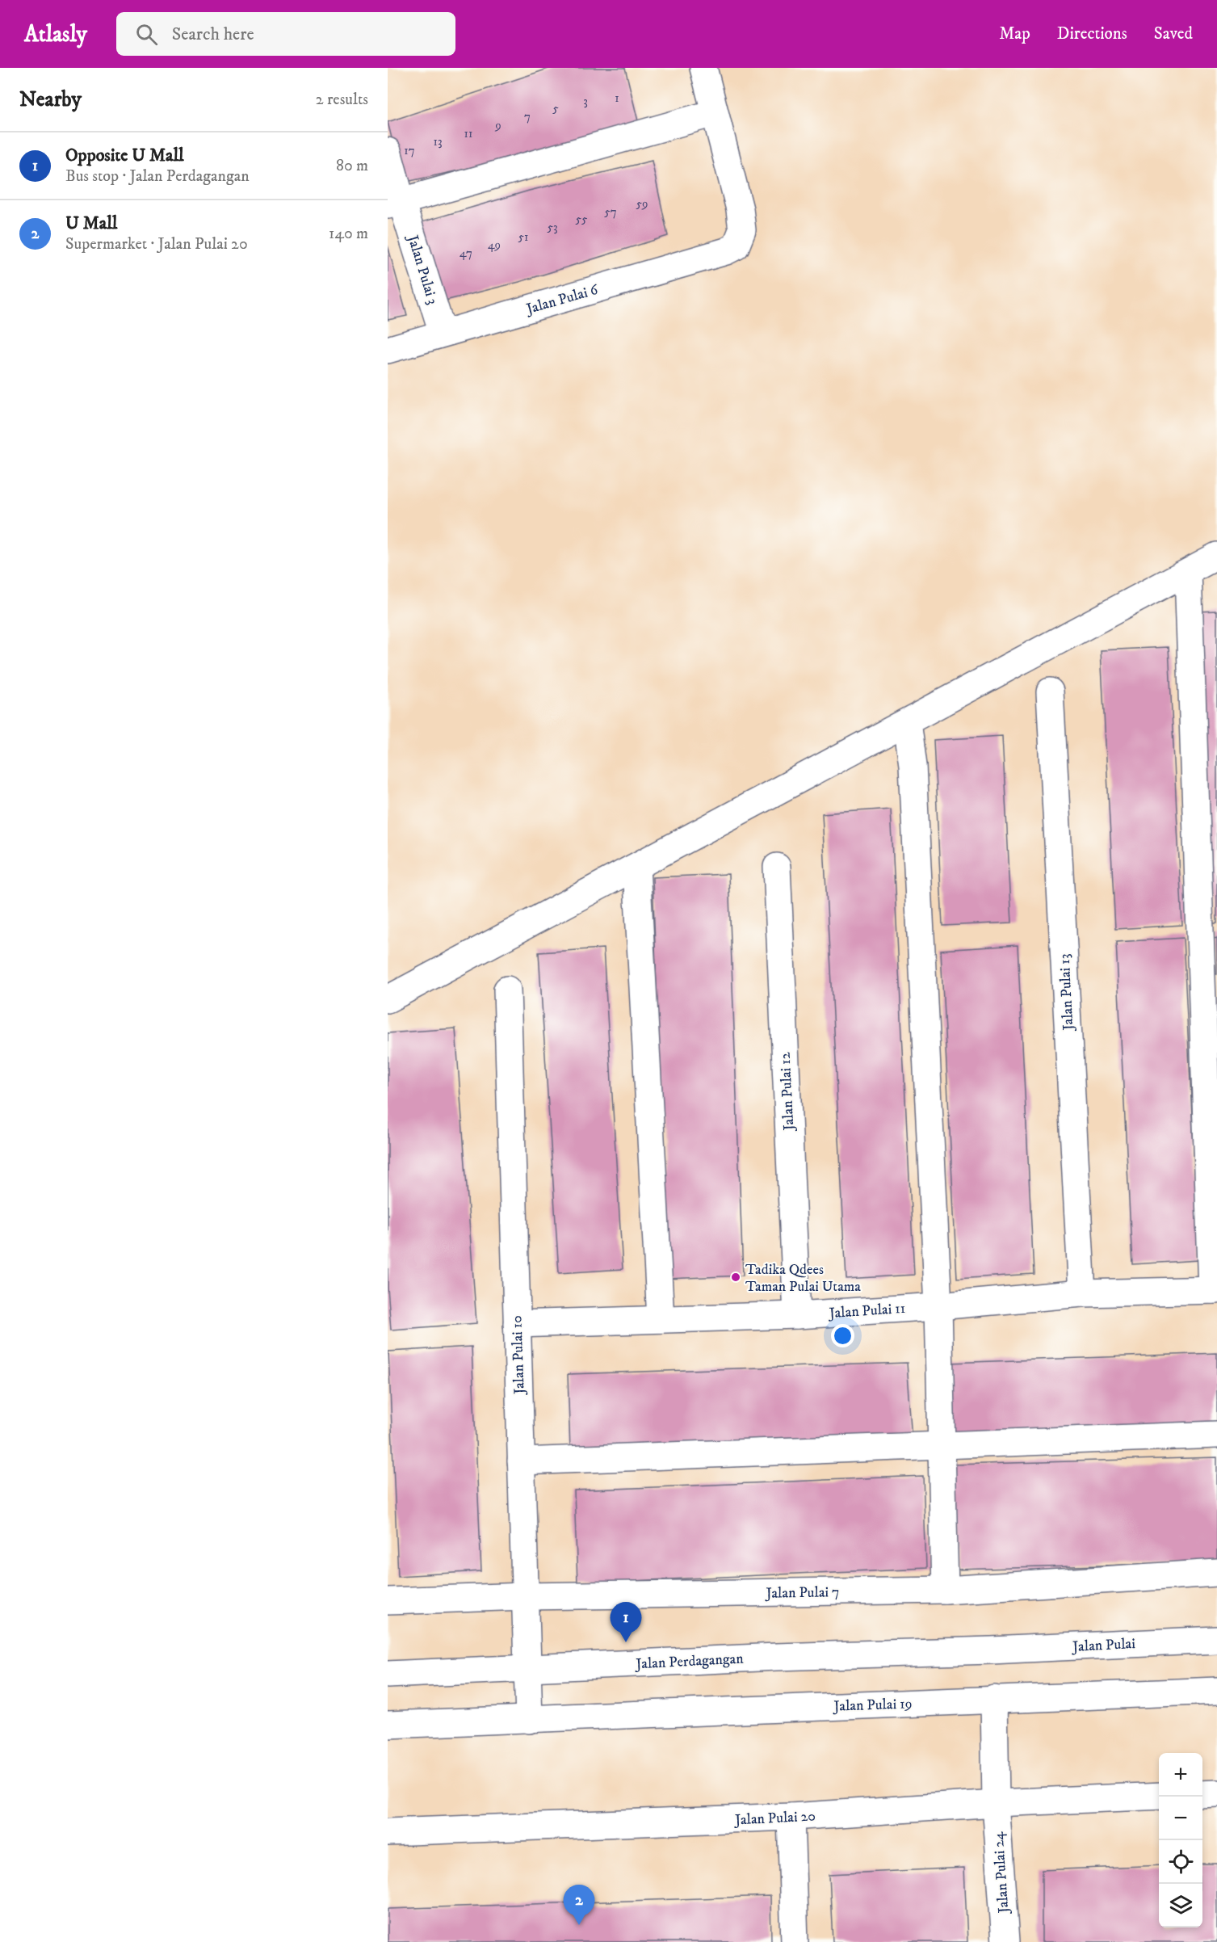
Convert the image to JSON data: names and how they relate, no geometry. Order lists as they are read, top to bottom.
{
  "streets": {
    "street": [
      "Jalan Pulai 3",
      "Jalan Pulai 6",
      "Jalan Pulai 13",
      "Jalan Pulai 12",
      "Jalan Pulai 11",
      "Jalan Pulai 10",
      "Jalan Pulai 7",
      "Jalan Pulai",
      "Jalan Perdagangan",
      "Jalan Pulai 19",
      "Jalan Pulai 20",
      "Jalan Pulai 24"
    ]
  },
  "crossings": [
    ["Jalan Pulai 3", "Jalan Pulai 6"],
    ["Jalan Pulai 13", "Jalan Pulai 11"],
    ["Jalan Pulai 12", "Jalan Pulai 11"],
    ["Jalan Pulai 11", "Jalan Pulai 10"],
    ["Jalan Pulai 10", "Jalan Pulai 7"],
    ["Jalan Pulai 10", "Jalan Perdagangan"],
    ["Jalan Pulai 10", "Jalan Pulai 19"],
    ["Jalan Pulai", "Jalan Perdagangan"],
    ["Jalan Pulai 19", "Jalan Pulai 24"],
    ["Jalan Pulai 20", "Jalan Pulai 24"]
  ],
  "places": ["Tadika Qdees Taman Pulai Utama"],
  "house_numbers": [
    "1",
    "3",
    "5",
    "7",
    "9",
    "11",
    "13",
    "17",
    "59",
    "57",
    "55",
    "53",
    "51",
    "49",
    "47"
  ],
  "page": {
    "header": "Atlasly",
    "search": "Search here",
    "nav": ["Map", "Directions", "Saved"],
    "heading": ["Nearby", "2 results"],
    "list": [
      {
        "mark": "1",
        "name": "Opposite U Mall",
        "note": "Bus stop · Jalan Perdagangan",
        "value": "80 m"
      },
      {
        "mark": "2",
        "name": "U Mall",
        "note": "Supermarket · Jalan Pulai 20",
        "value": "140 m"
      }
    ],
    "pins": ["1", "2"],
    "map_buttons": ["+", "−"]
  }
}
